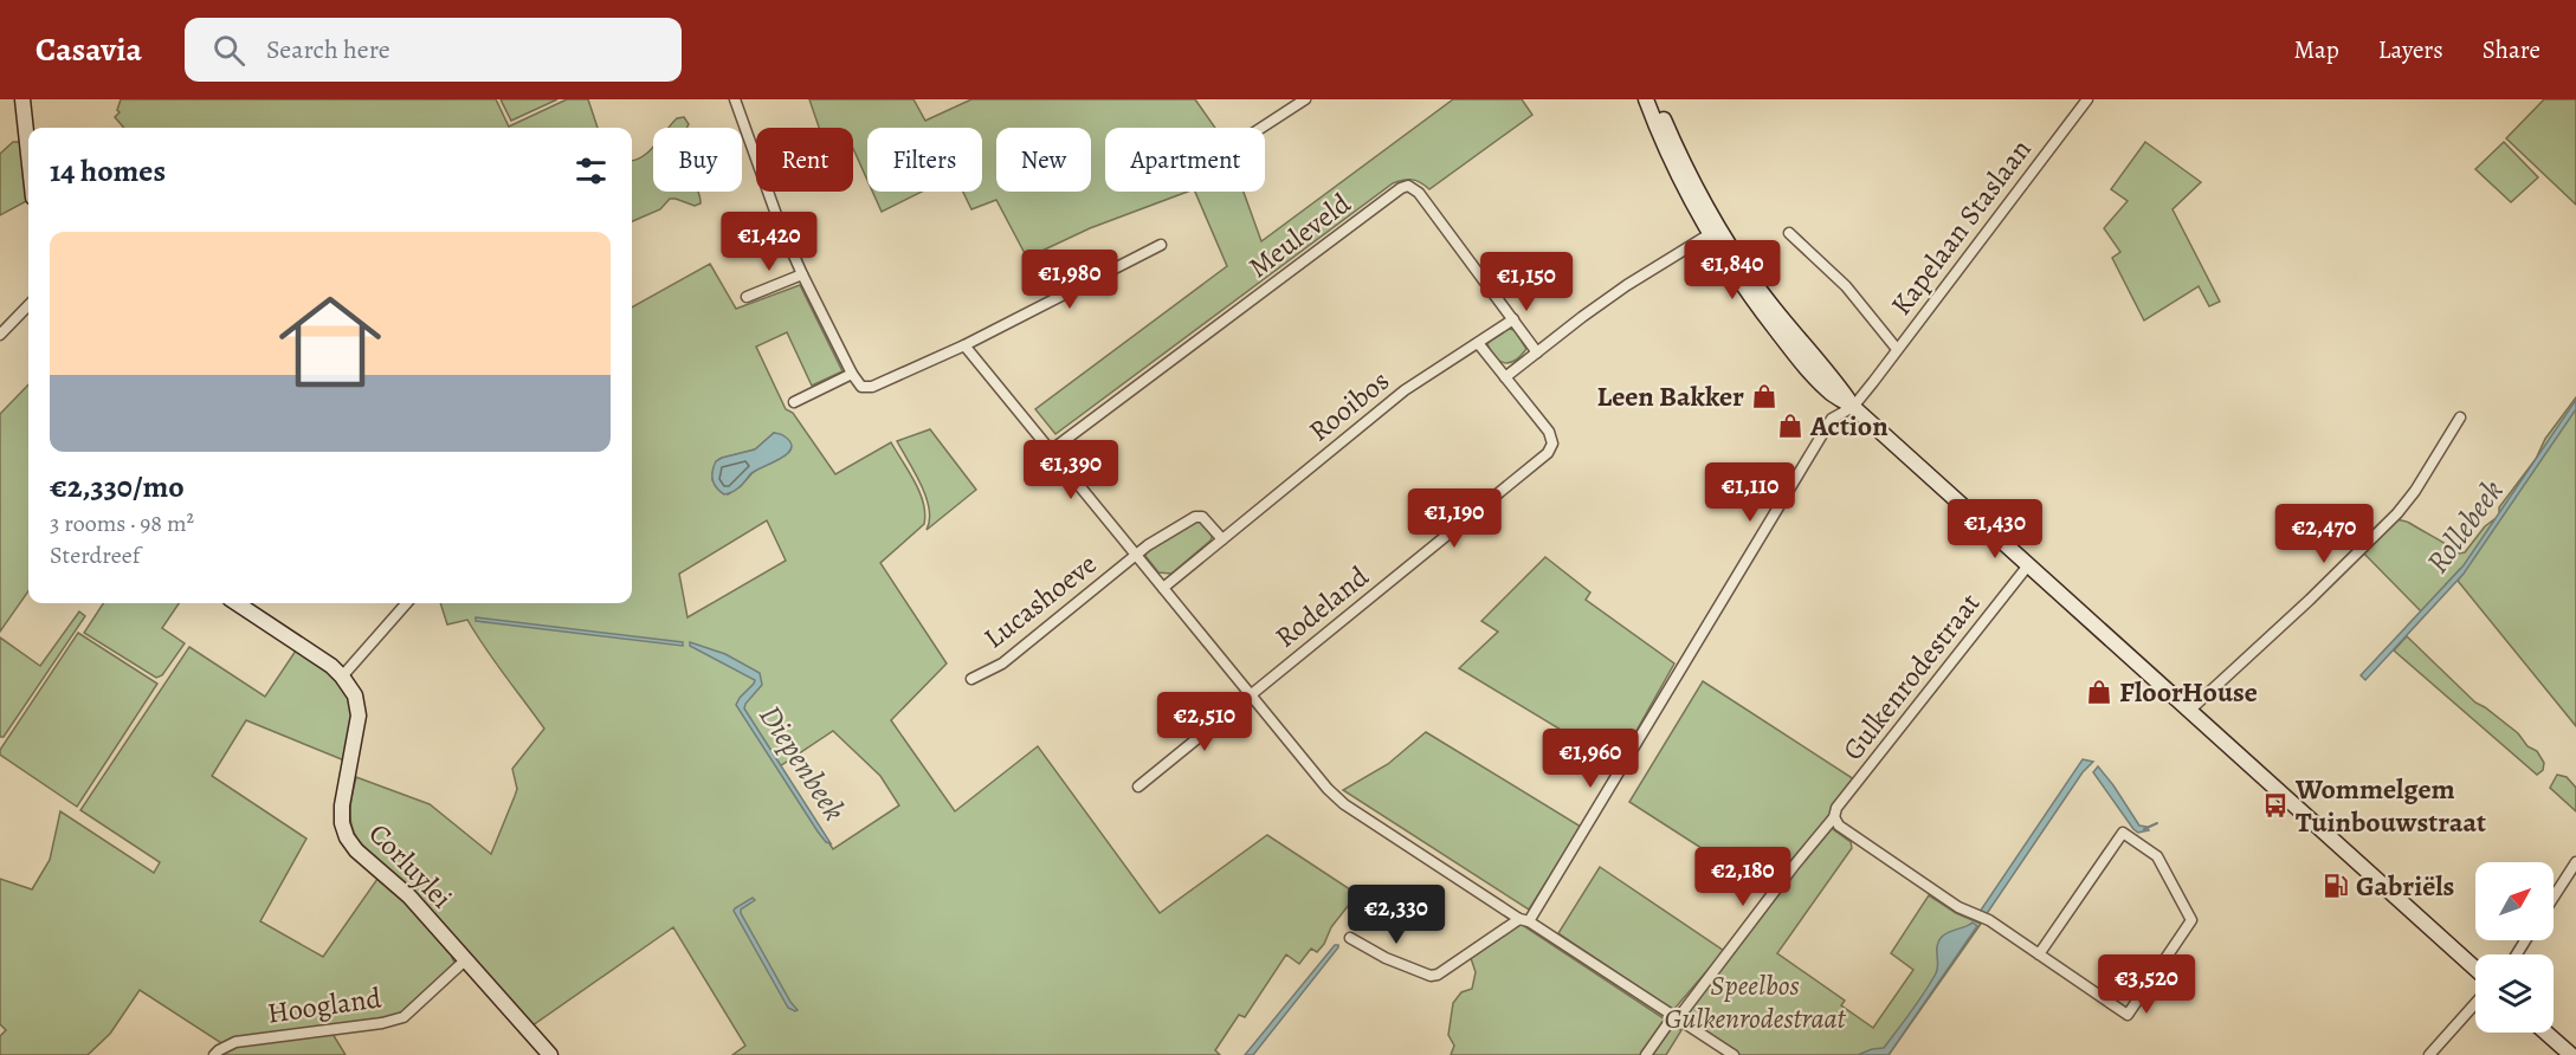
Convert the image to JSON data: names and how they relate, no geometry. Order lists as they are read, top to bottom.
{
  "streets": {
    "main road": ["Corluylei"],
    "street": [
      "Kapelaan Staslaan",
      "Meuleveld",
      "Rooibos",
      "Lucashoeve",
      "Rodeland",
      "Gulkenrodestraat",
      "Hoogland"
    ]
  },
  "crossings": [
    ["Meuleveld", "Rooibos"],
    ["Rooibos", "Rodeland"],
    ["Corluylei", "Hoogland"]
  ],
  "water": ["Rollebeek", "Diepenbeek"],
  "parks": ["Speelbos Gulkenrodestraat"],
  "places": {
    "shop": ["Leen Bakker", "Action", "FloorHouse"],
    "bus stop": ["Wommelgem Tuinbouwstraat"],
    "fuel station": ["Gabriëls"]
  },
  "north": "top right",
  "page": {
    "header": "Casavia",
    "search": "Search here",
    "nav": ["Map", "Layers", "Share"],
    "chip": [
      "Buy",
      "Rent",
      "Filters",
      "New",
      "Apartment"
    ],
    "heading": "14 homes",
    "price": [
      "€1,420",
      "€1,840",
      "€1,980",
      "€1,150",
      "€1,390",
      "€1,110",
      "€1,190",
      "€1,430",
      "€2,470",
      "€2,510",
      "€1,960",
      "€2,180",
      "€2,330",
      "€3,520"
    ],
    "list": [
      {
        "name": "€2,330/mo",
        "note": "3 rooms · 98 m² · Sterdreef"
      }
    ]
  }
}
